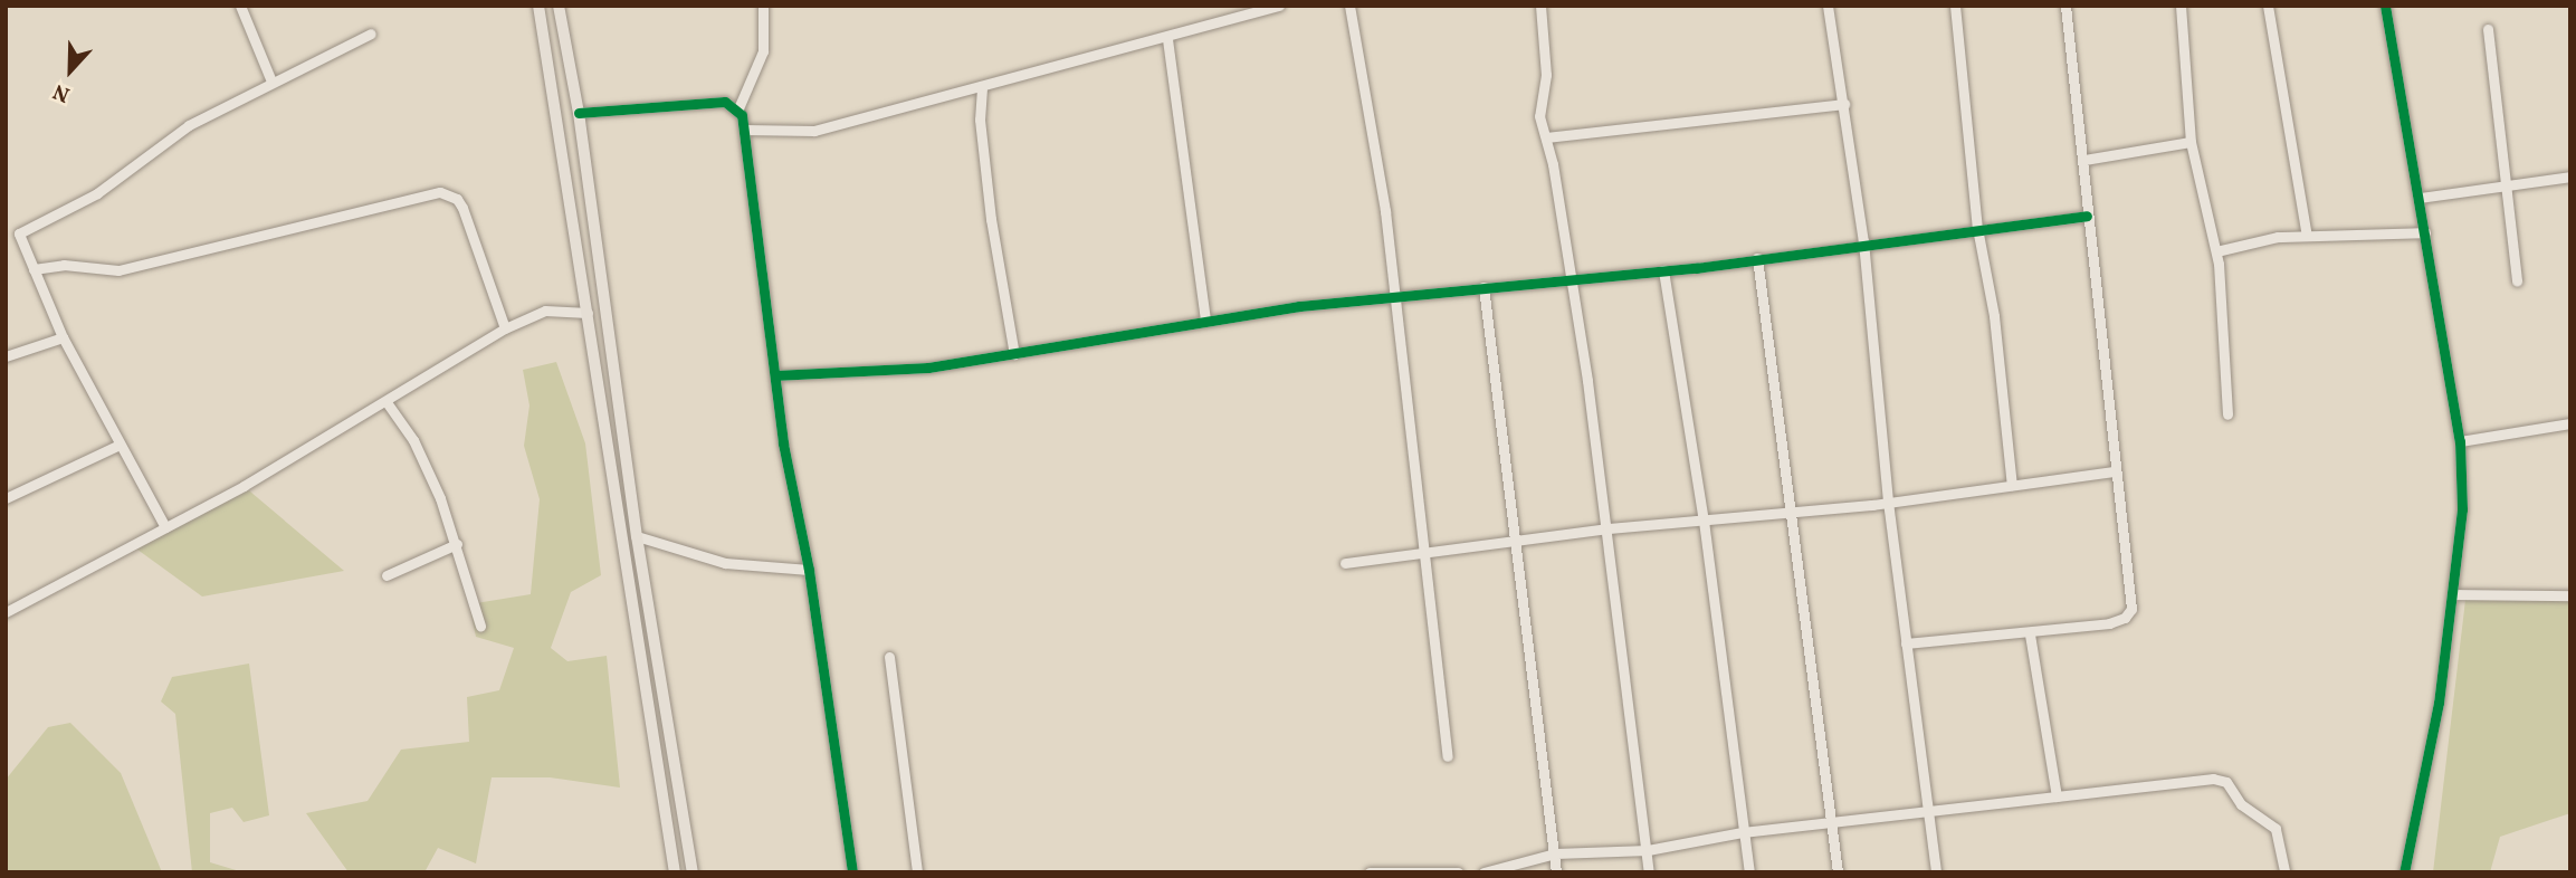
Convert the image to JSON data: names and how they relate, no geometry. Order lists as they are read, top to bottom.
{
  "north": "bottom"
}
